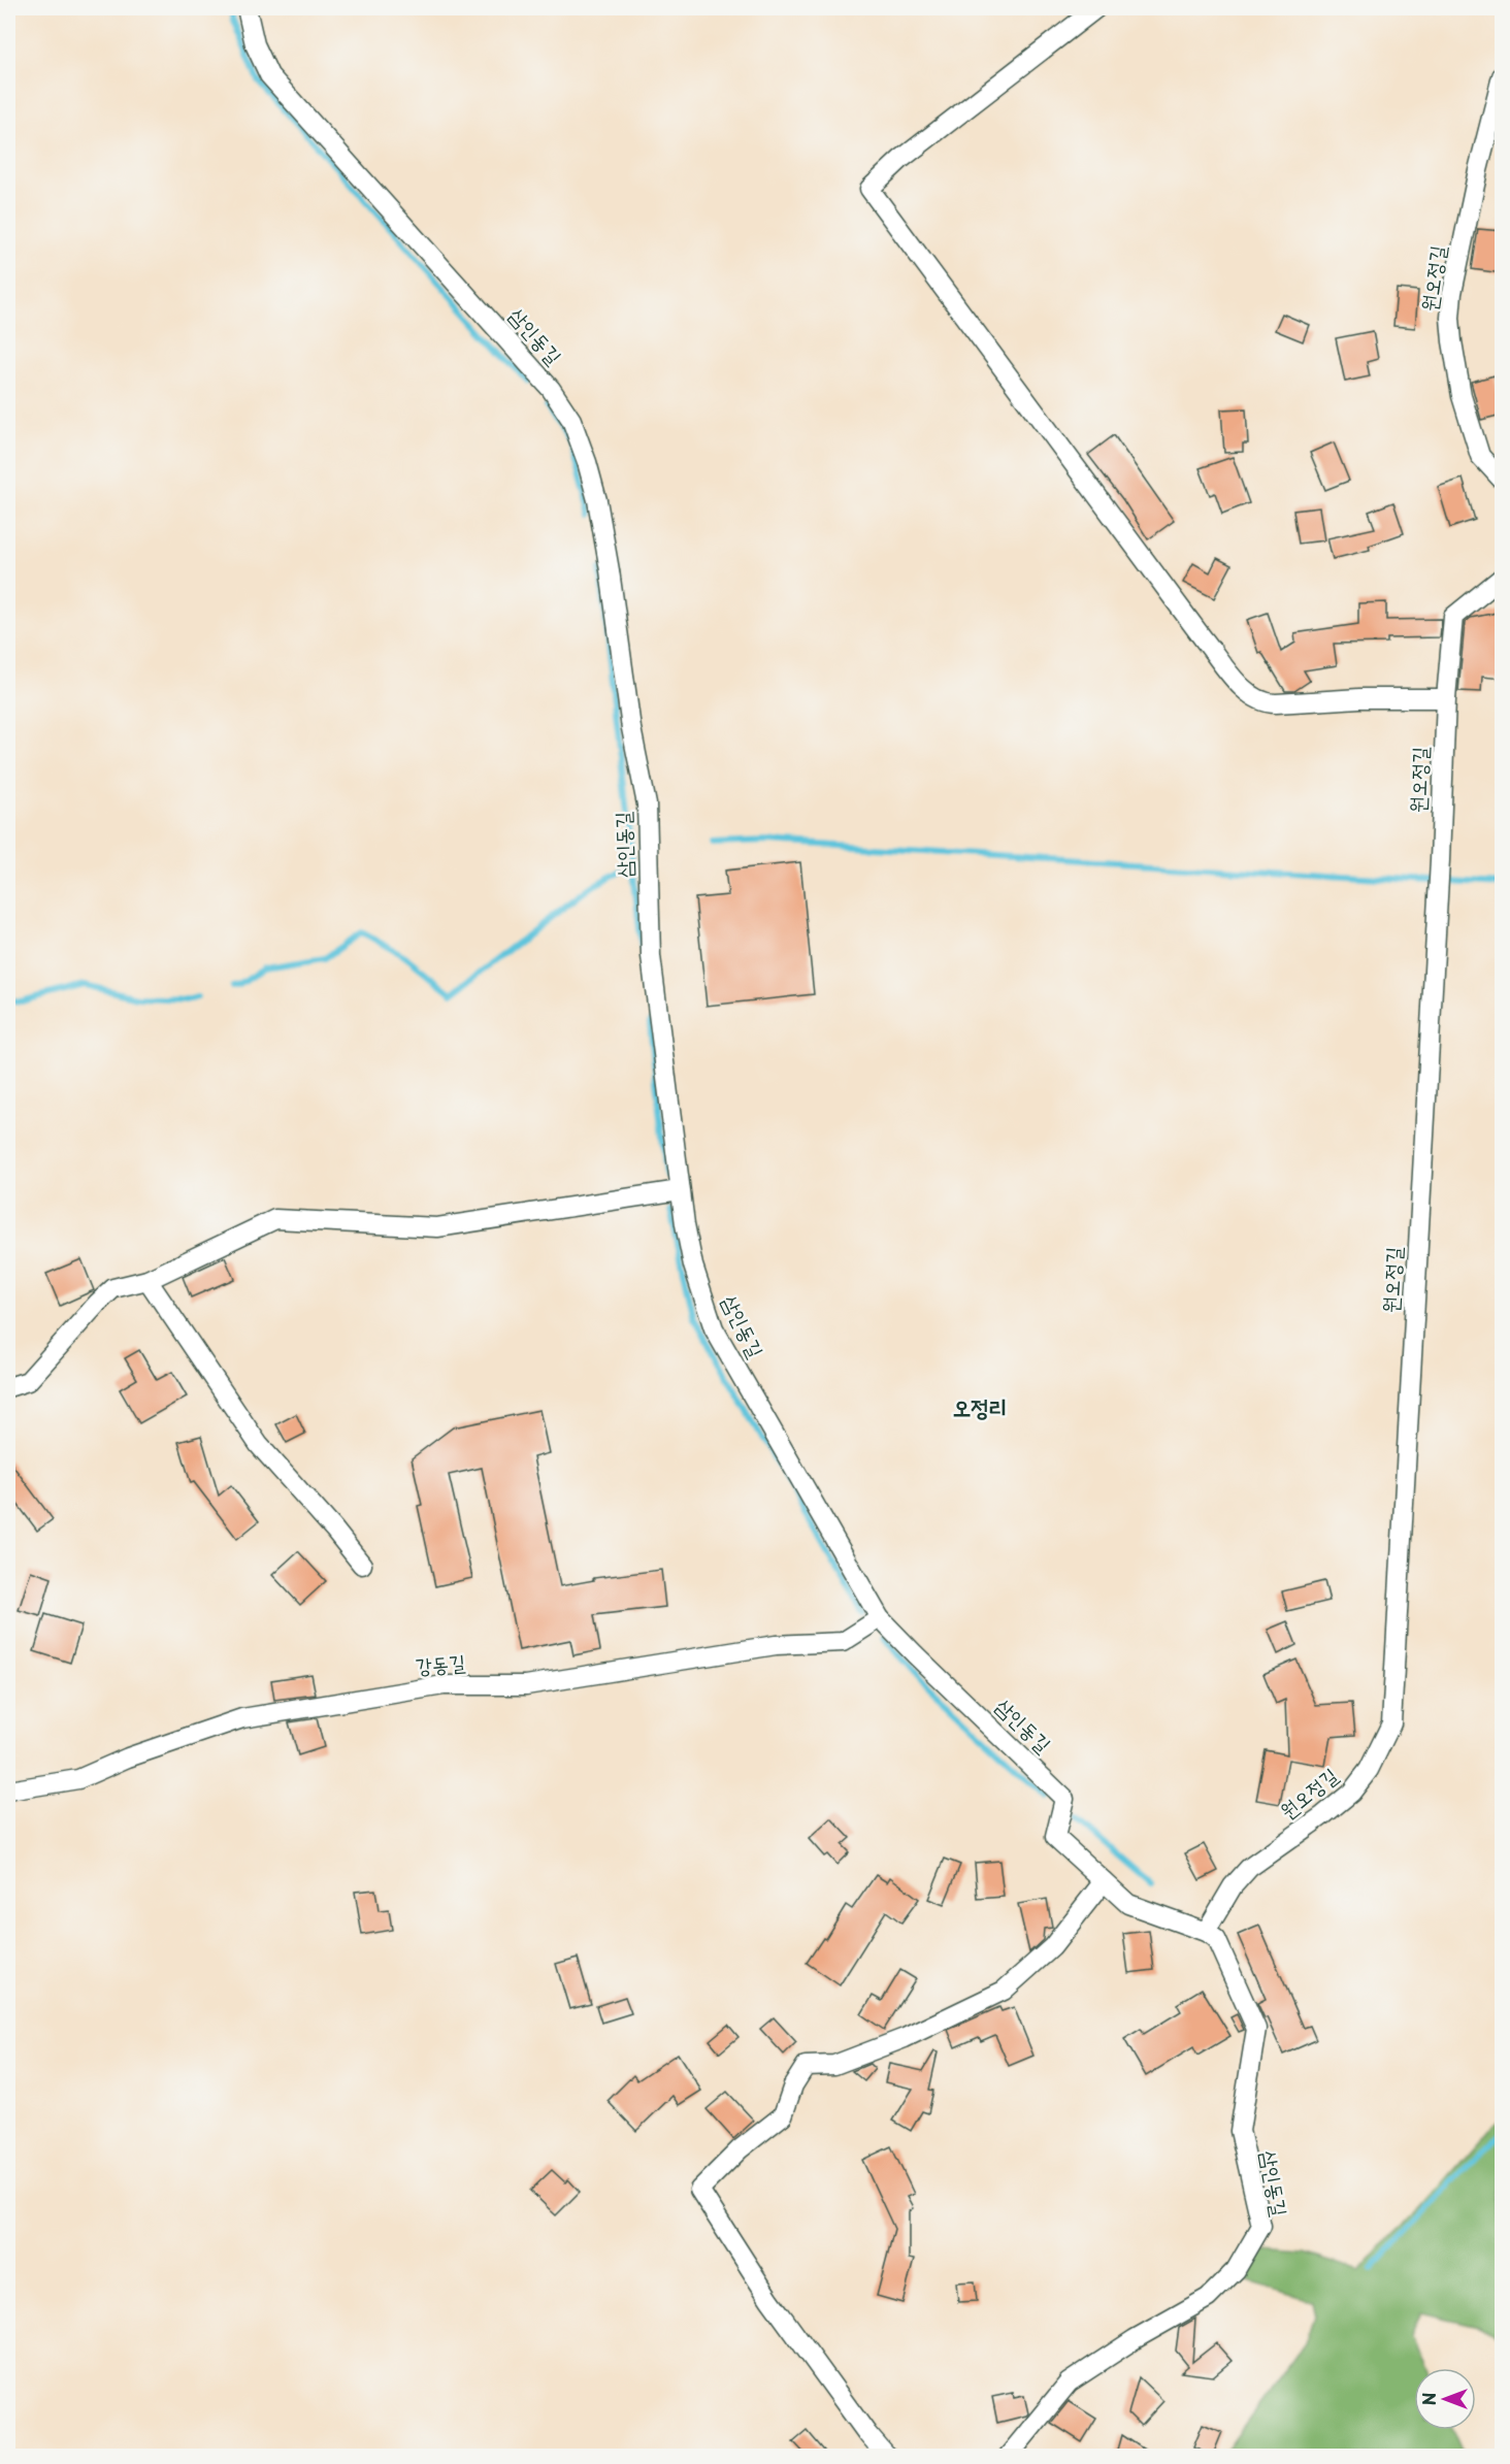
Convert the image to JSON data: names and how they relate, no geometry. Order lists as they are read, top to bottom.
{
  "streets": {
    "street": ["원오정길", "삼인동길", "강동길"]
  },
  "crossings": [
    ["원오정길", "삼인동길"],
    ["삼인동길", "강동길"]
  ],
  "districts": ["오정리"],
  "north": "left"
}
